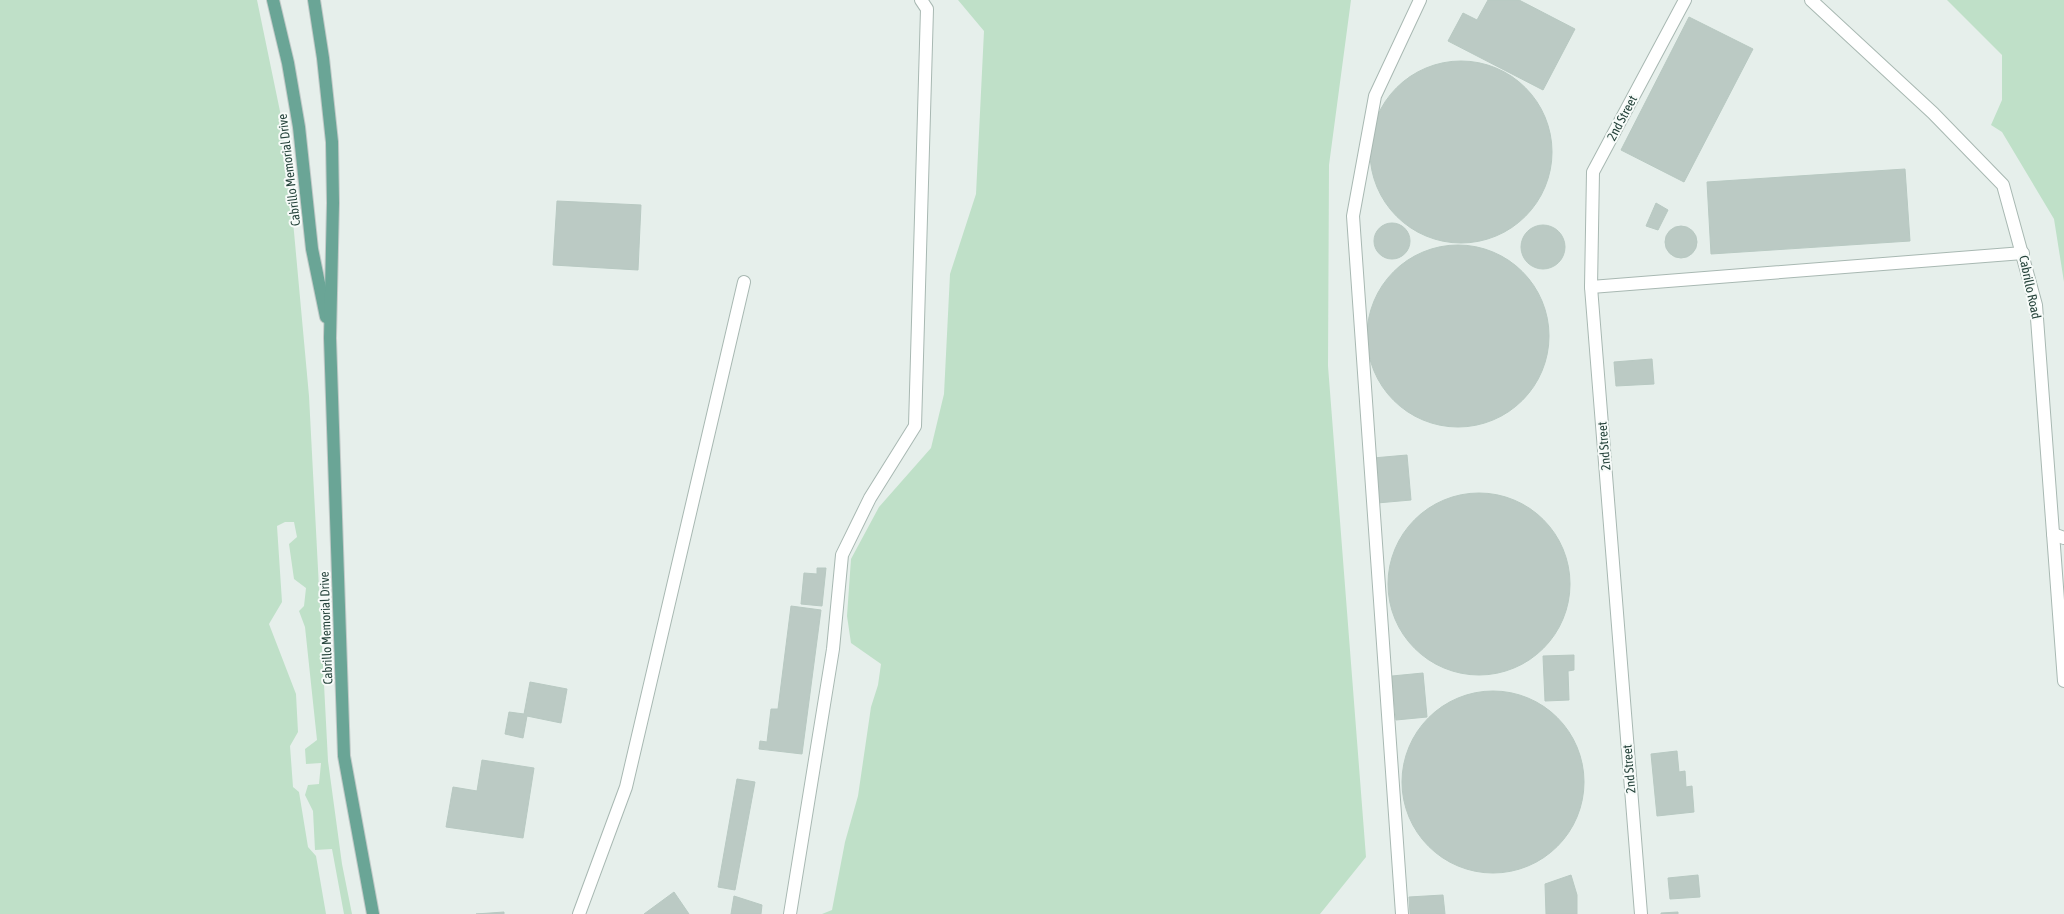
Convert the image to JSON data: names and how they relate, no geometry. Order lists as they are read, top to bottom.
{
  "streets": {
    "main road": ["Cabrillo Memorial Drive"],
    "street": ["2nd Street", "Cabrillo Road"]
  }
}
